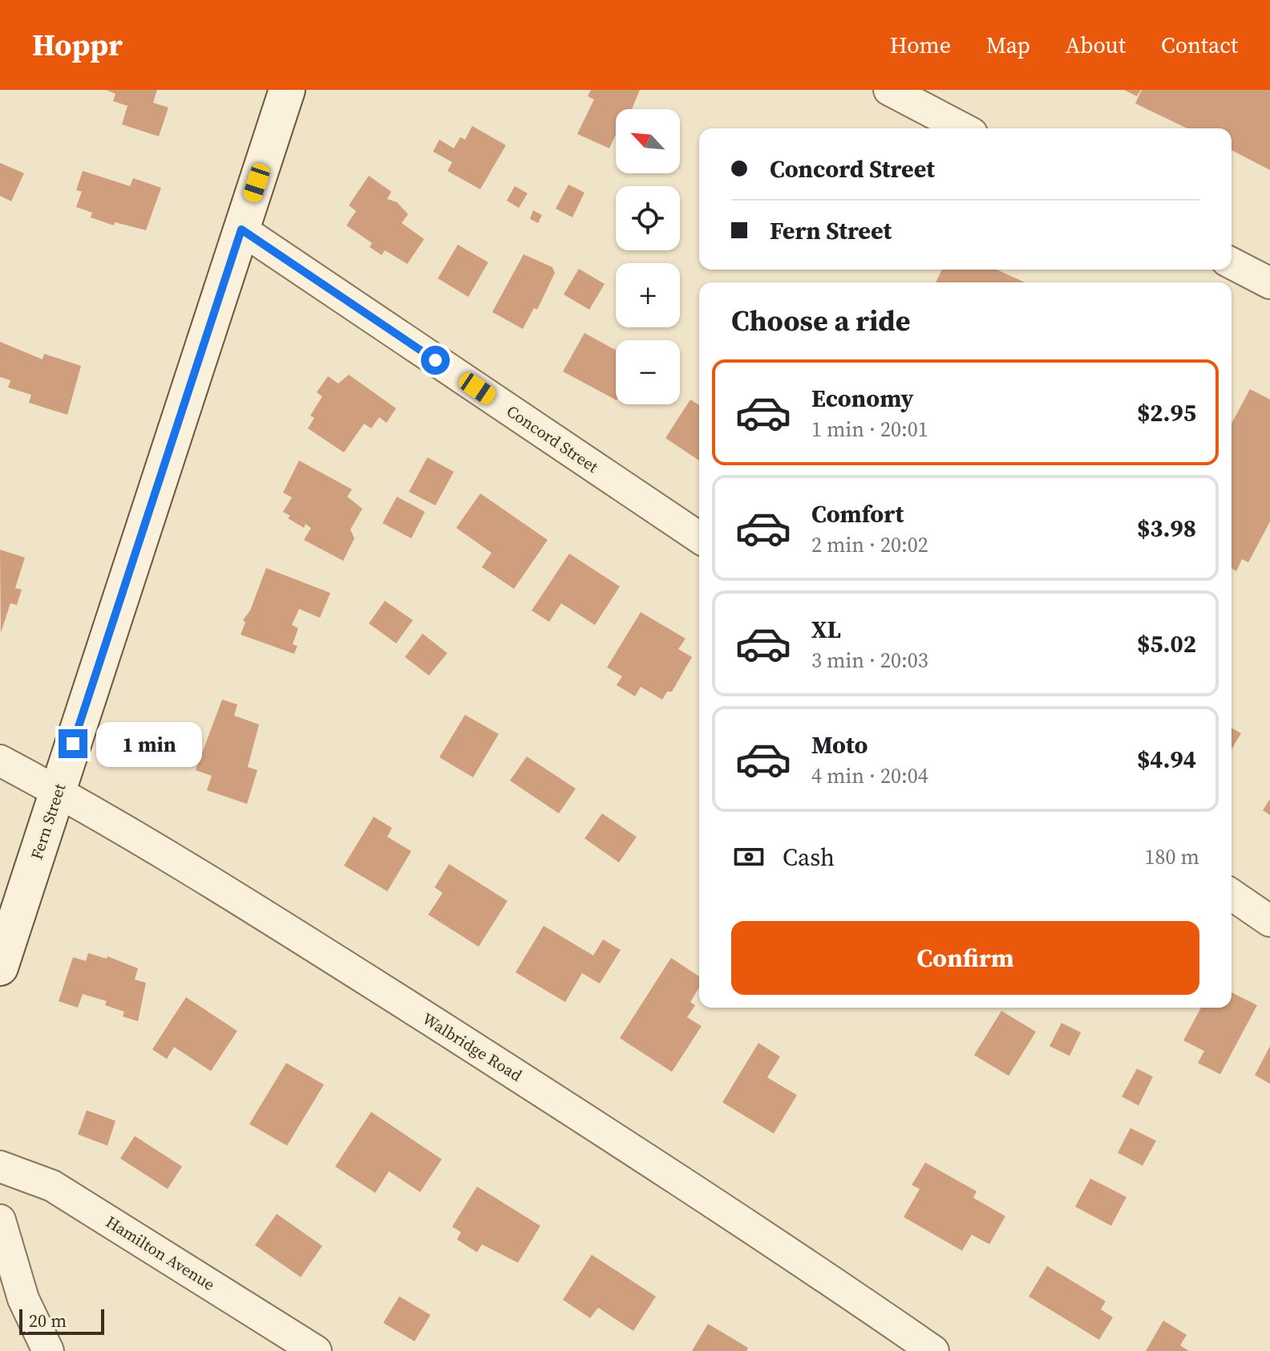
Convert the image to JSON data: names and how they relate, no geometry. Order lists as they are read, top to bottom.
{
  "streets": {
    "street": [
      "Concord Street",
      "Fern Street",
      "Walbridge Road",
      "Hamilton Avenue"
    ]
  },
  "crossings": [
    ["Concord Street", "Fern Street"],
    ["Fern Street", "Walbridge Road"]
  ],
  "scale_bar": "20 m",
  "north": "top left",
  "page": {
    "header": "Hoppr",
    "nav": [
      "Home",
      "Map",
      "About",
      "Contact"
    ],
    "map_buttons": ["+", "−"],
    "banner": ["Concord Street", "Fern Street"],
    "heading": "Choose a ride",
    "list": [
      {
        "name": "Economy",
        "note": "1 min · 20:01",
        "value": "$2.95"
      },
      {
        "name": "Comfort",
        "note": "2 min · 20:02",
        "value": "$3.98"
      },
      {
        "name": "XL",
        "note": "3 min · 20:03",
        "value": "$5.02"
      },
      {
        "name": "Moto",
        "note": "4 min · 20:04",
        "value": "$4.94"
      }
    ],
    "bubble": "1 min",
    "pay": ["Cash", "180 m"],
    "buttons": "Confirm",
    "scale": "20 m"
  }
}
